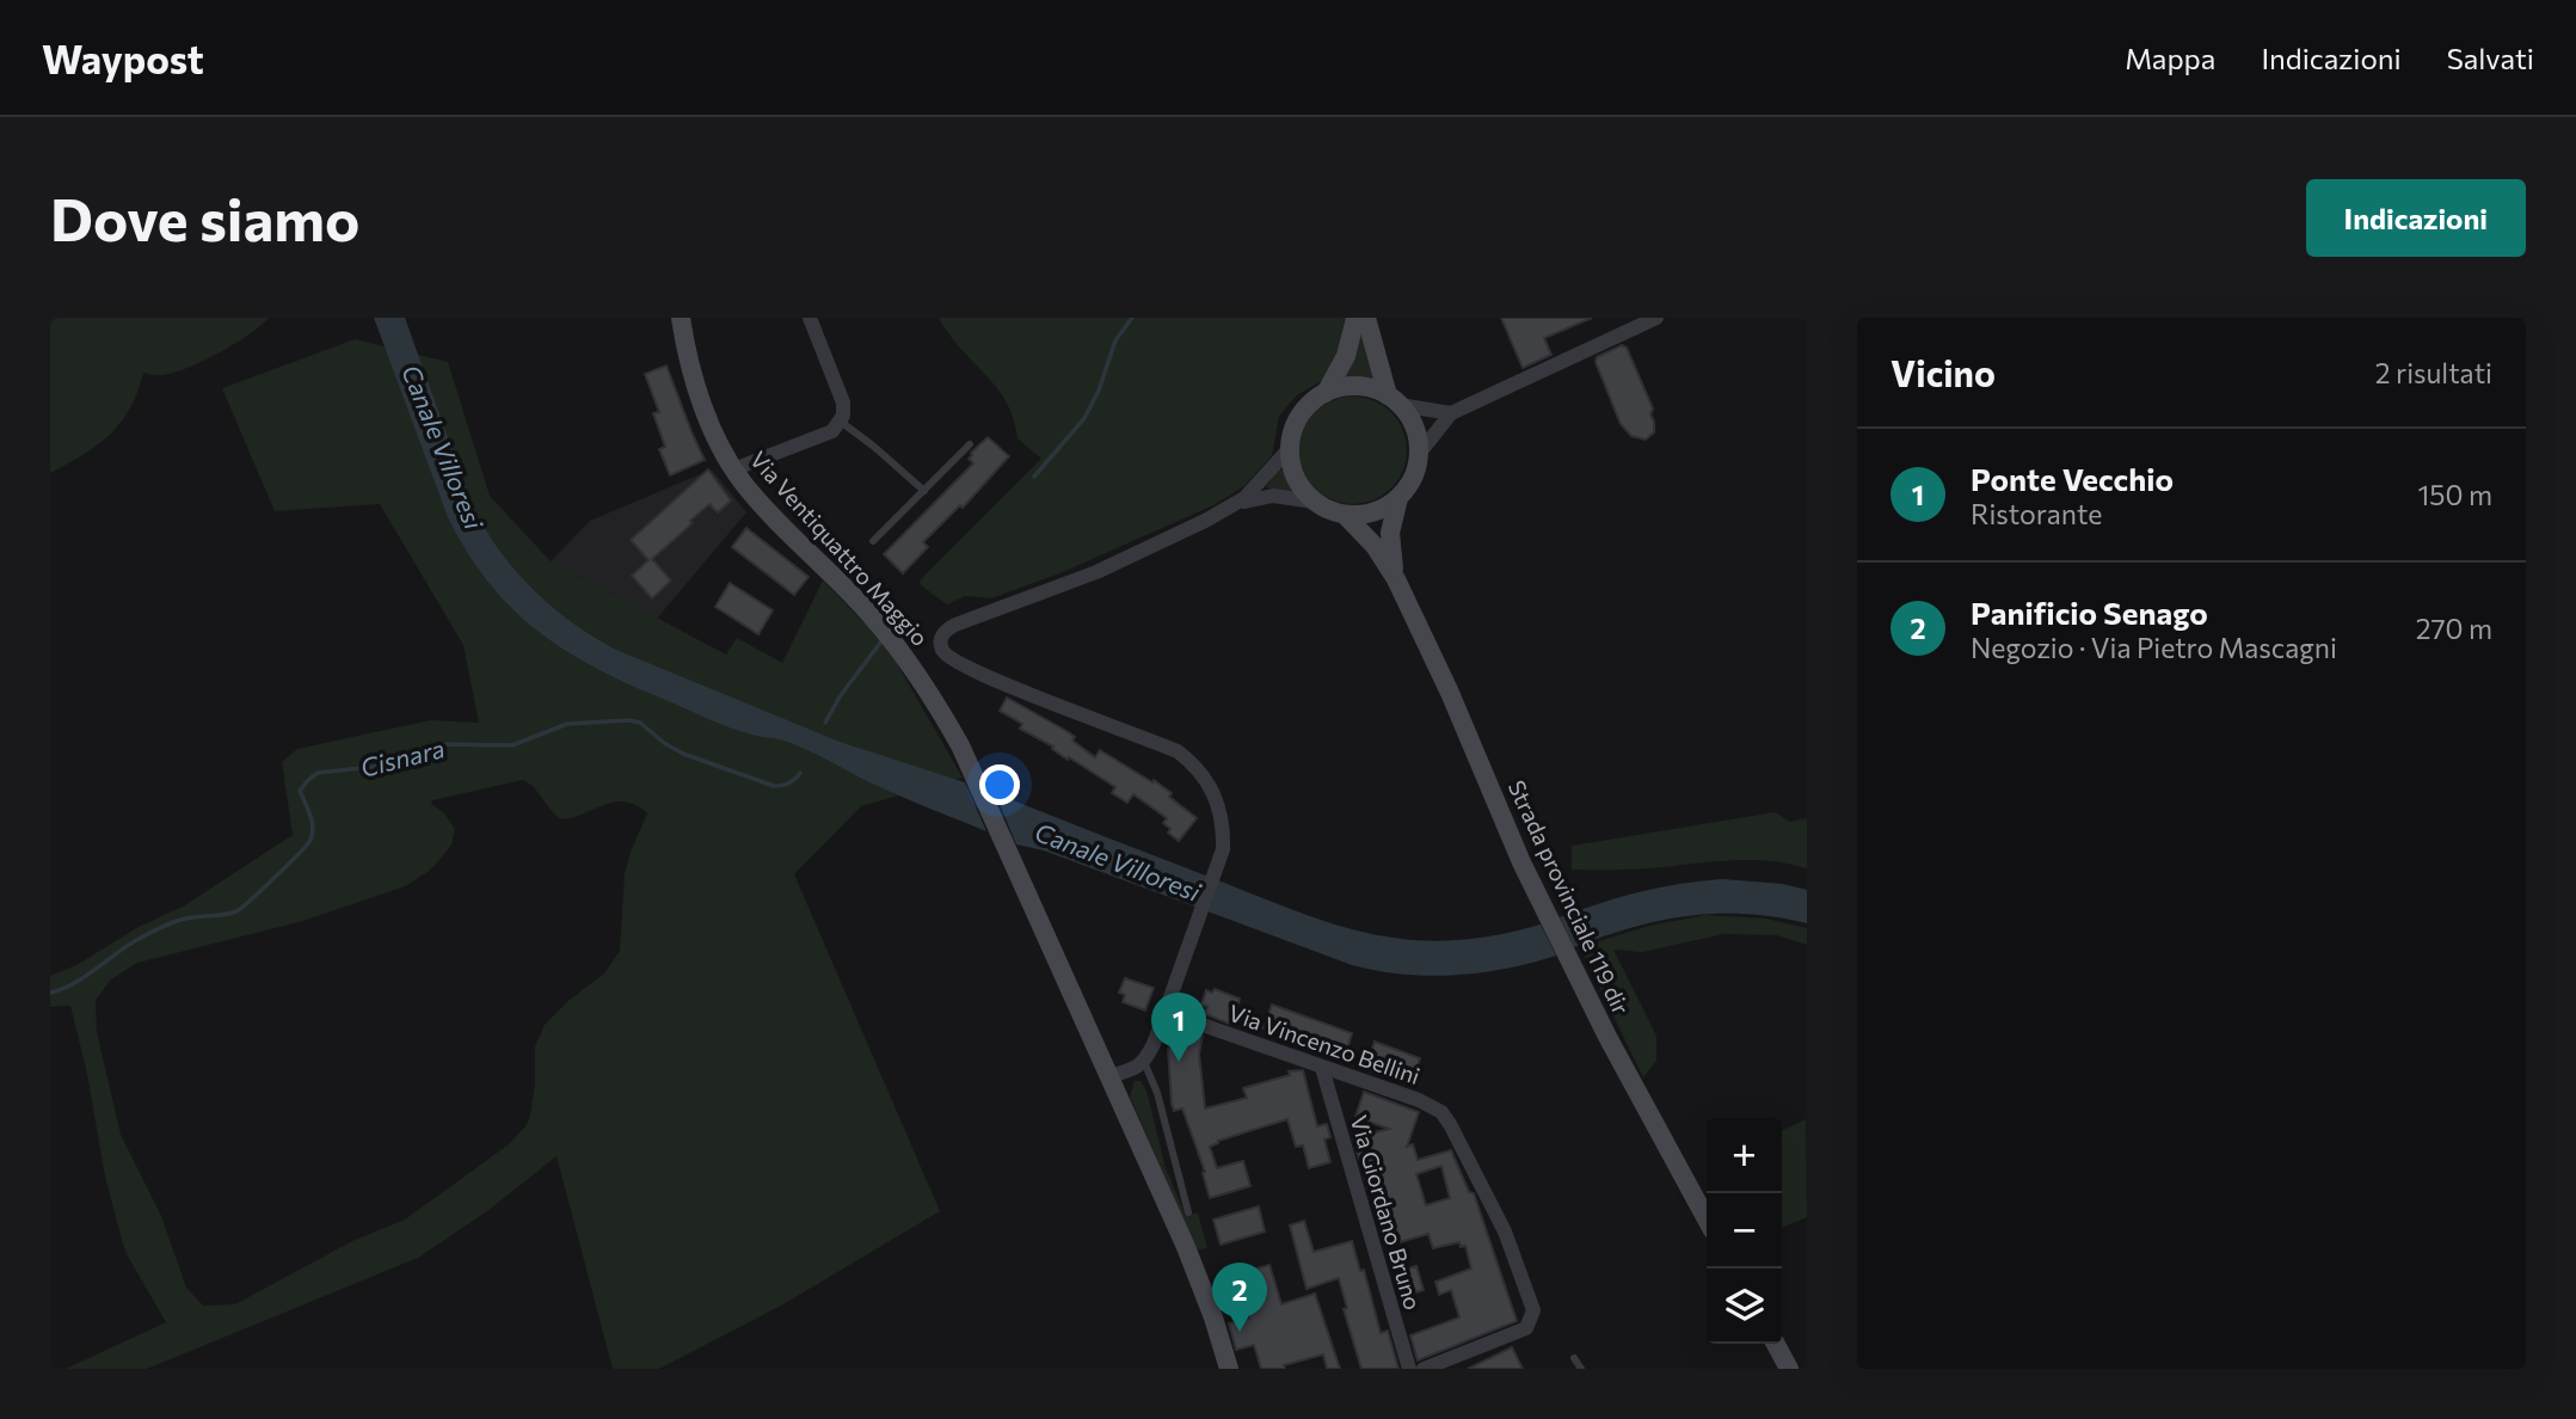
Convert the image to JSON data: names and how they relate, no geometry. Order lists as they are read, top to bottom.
{
  "streets": {
    "street": [
      "Via Ventiquattro Maggio",
      "Strada provinciale 119 dir",
      "Via Vincenzo Bellini",
      "Via Giordano Bruno"
    ]
  },
  "crossings": [
    ["Via Vincenzo Bellini", "Via Giordano Bruno"]
  ],
  "water": ["Canale Villoresi", "Cisnara"],
  "page": {
    "header": "Waypost",
    "nav": ["Mappa", "Indicazioni", "Salvati"],
    "buttons": "Indicazioni",
    "title": "Dove siamo",
    "heading": ["Vicino", "2 risultati"],
    "list": [
      {
        "mark": "1",
        "name": "Ponte Vecchio",
        "note": "Ristorante",
        "value": "150 m"
      },
      {
        "mark": "2",
        "name": "Panificio Senago",
        "note": "Negozio · Via Pietro Mascagni",
        "value": "270 m"
      }
    ],
    "pins": ["1", "2"],
    "map_buttons": ["+", "−"]
  }
}
